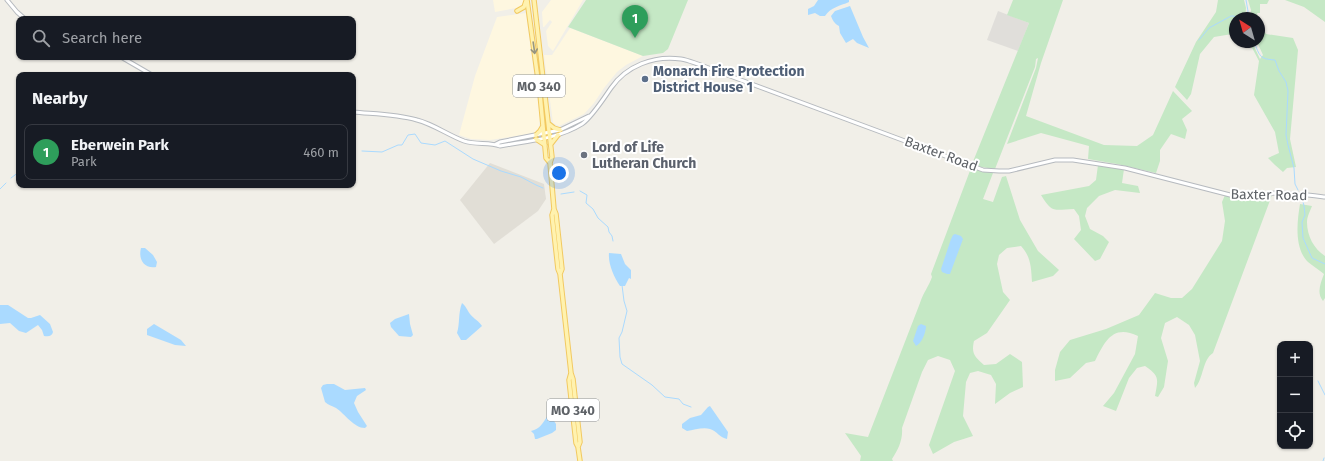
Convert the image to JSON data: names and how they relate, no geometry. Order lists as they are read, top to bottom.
{
  "streets": {
    "main road": ["MO 340", "Baxter Road"]
  },
  "crossings": [
    ["MO 340", "Baxter Road"]
  ],
  "places": ["Monarch Fire Protection District House 1", "Lord of Life Lutheran Church"],
  "north": "top left",
  "page": {
    "pins": "1",
    "search": "Search here",
    "heading": "Nearby",
    "list": [
      {
        "mark": "1",
        "name": "Eberwein Park",
        "note": "Park",
        "value": "460 m"
      }
    ],
    "map_buttons": ["+", "−"]
  }
}
